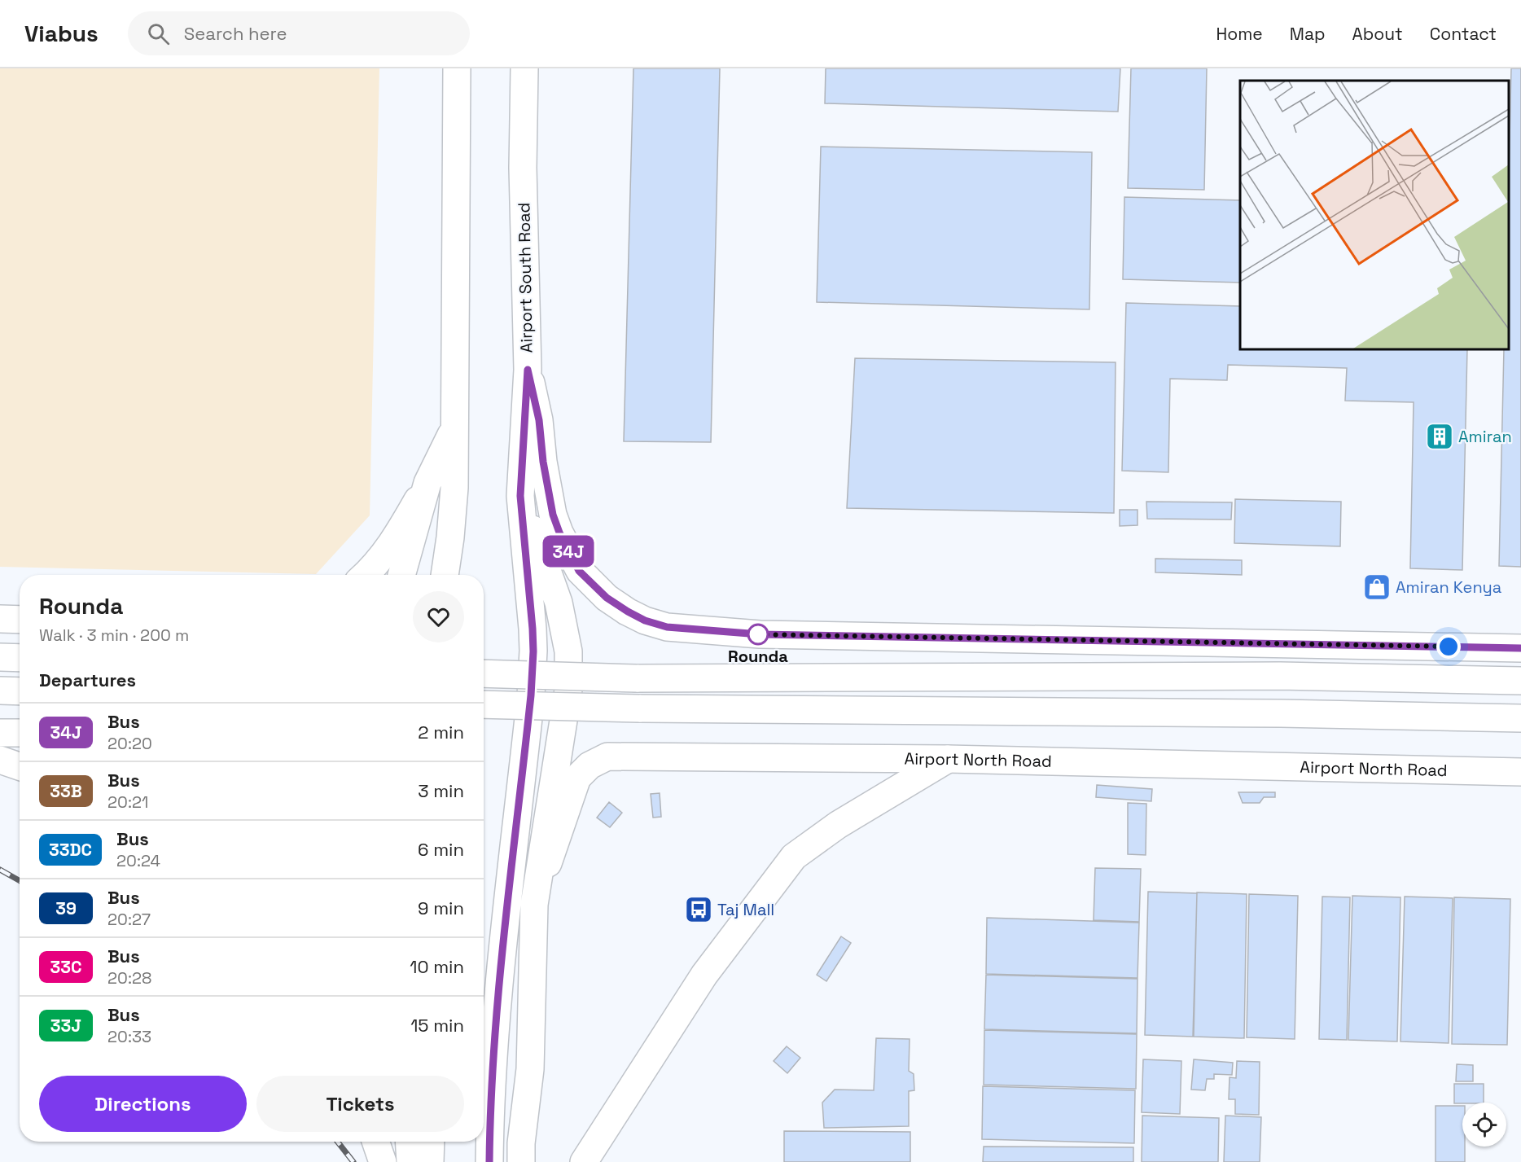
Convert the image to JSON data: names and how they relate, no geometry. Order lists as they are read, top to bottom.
{
  "streets": {
    "main road": ["Airport South Road", "Airport North Road"]
  },
  "places": {
    "building": ["Amiran"],
    "shop": ["Amiran Kenya"],
    "other": ["Rounda"],
    "bus stop": ["Taj Mall"]
  },
  "lines": ["bus line 34J"],
  "page": {
    "header": "Viabus",
    "search": "Search here",
    "nav": [
      "Home",
      "Map",
      "About",
      "Contact"
    ],
    "on_map": "34J",
    "heading": [
      ["Rounda", "Walk · 3 min · 200 m"],
      "Departures"
    ],
    "list": [
      {
        "mark": "34J",
        "name": "Bus",
        "note": "20:20",
        "value": "2 min"
      },
      {
        "mark": "33B",
        "name": "Bus",
        "note": "20:21",
        "value": "3 min"
      },
      {
        "mark": "33DC",
        "name": "Bus",
        "note": "20:24",
        "value": "6 min"
      },
      {
        "mark": "39",
        "name": "Bus",
        "note": "20:27",
        "value": "9 min"
      },
      {
        "mark": "33C",
        "name": "Bus",
        "note": "20:28",
        "value": "10 min"
      },
      {
        "mark": "33J",
        "name": "Bus",
        "note": "20:33",
        "value": "15 min"
      }
    ],
    "buttons": ["Directions", "Tickets"]
  }
}
